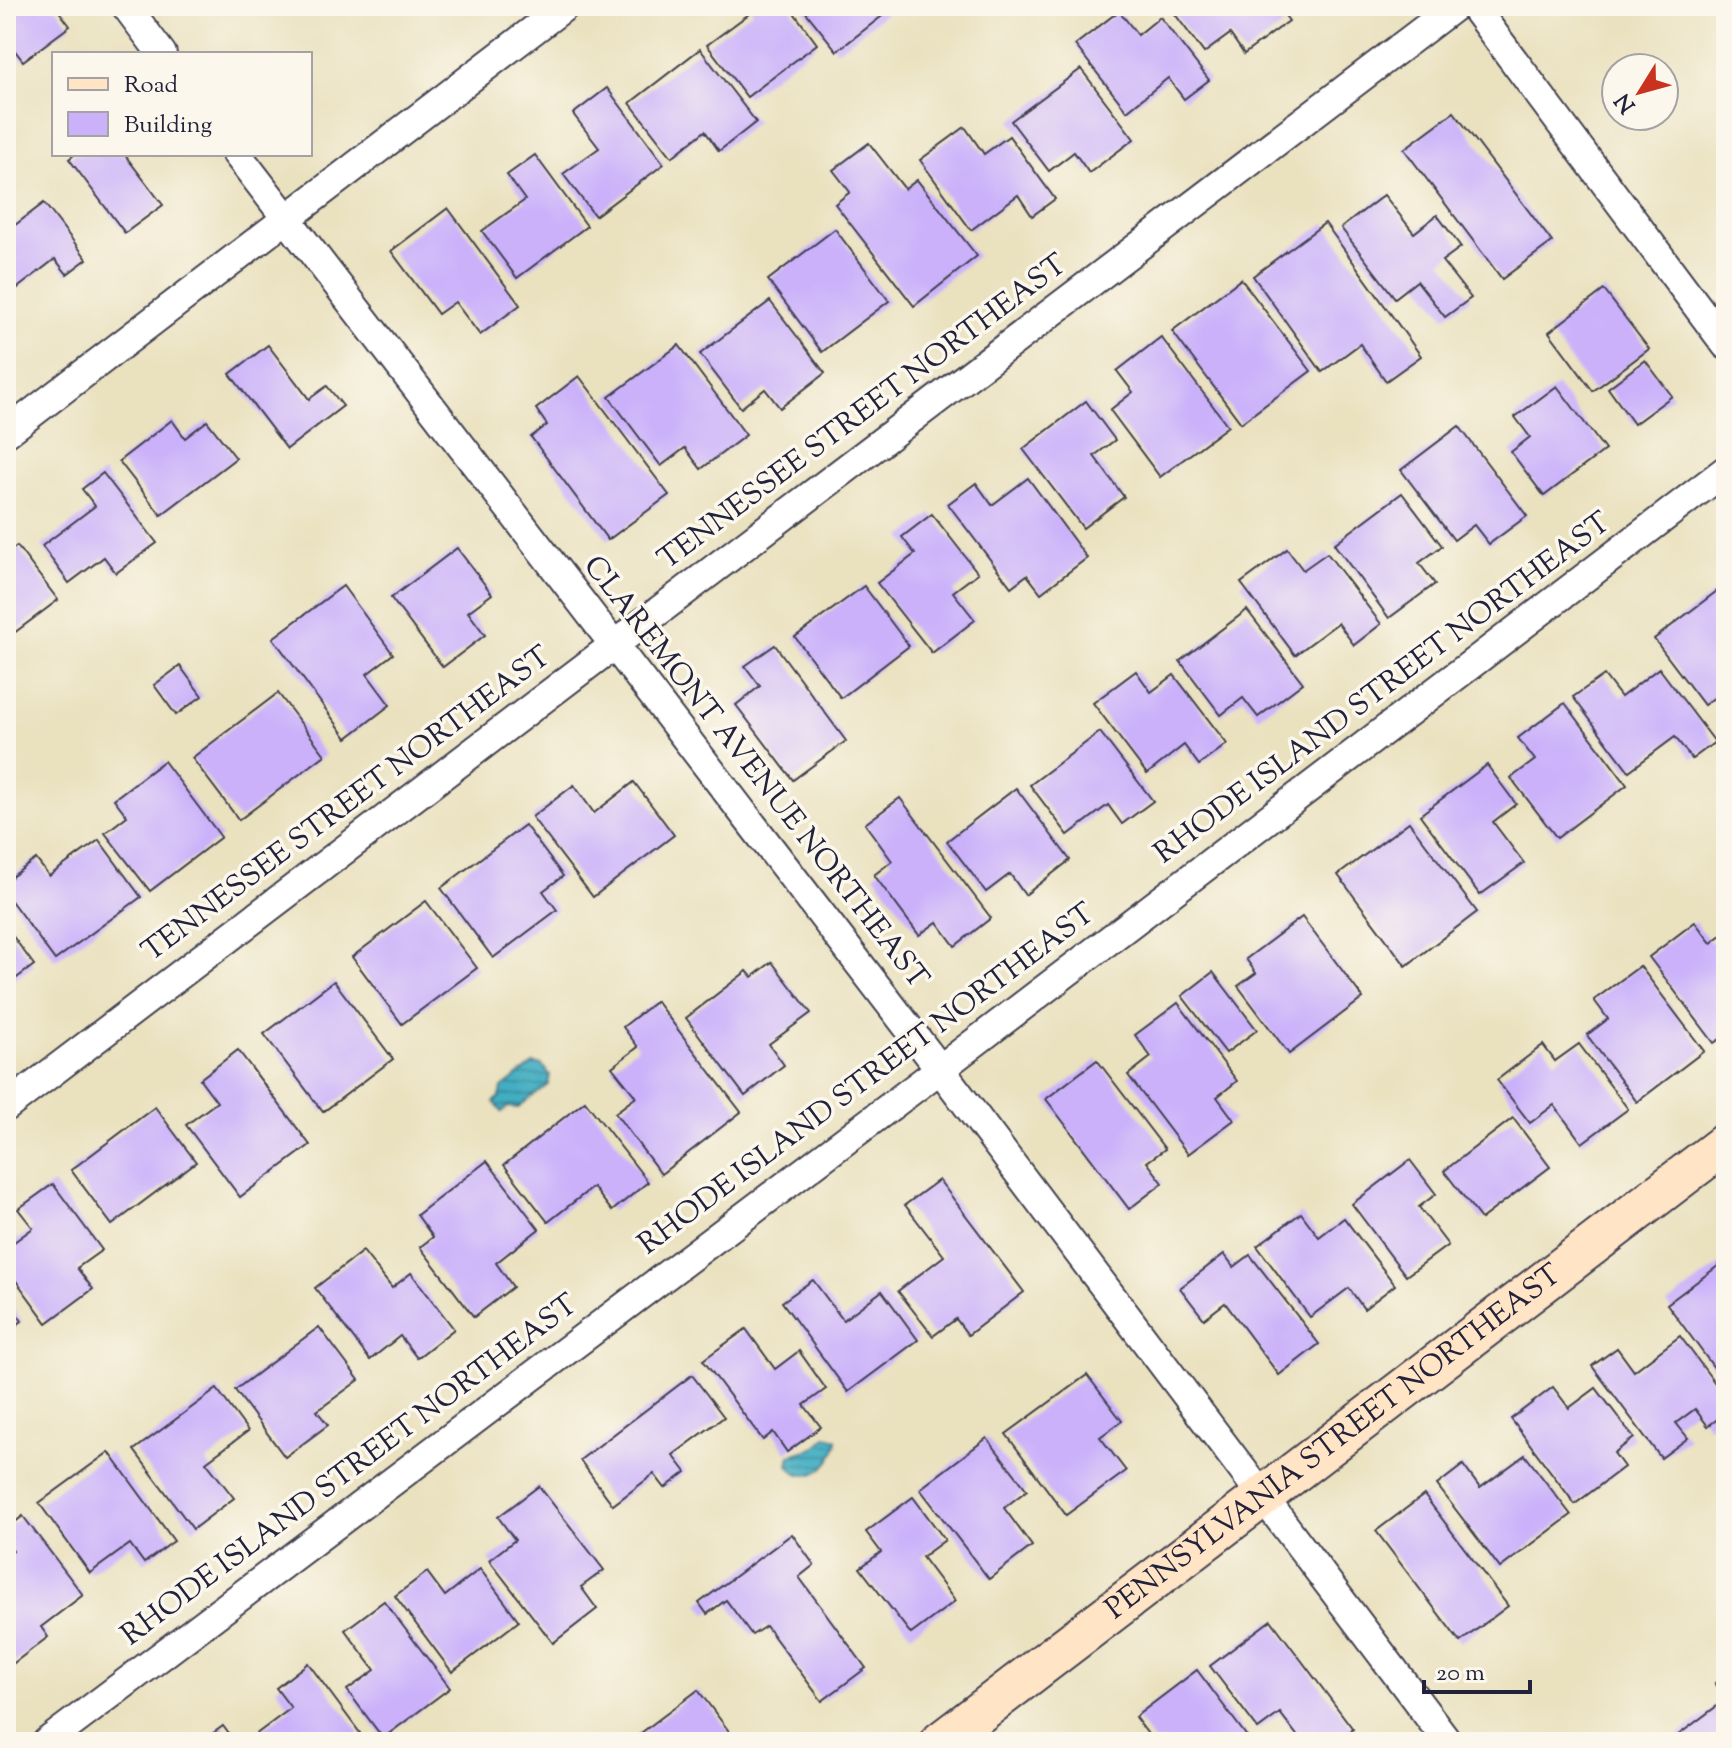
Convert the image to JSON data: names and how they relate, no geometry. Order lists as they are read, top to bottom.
{
  "streets": {
    "street": [
      "TENNESSEE STREET NORTHEAST",
      "RHODE ISLAND STREET NORTHEAST",
      "CLAREMONT AVENUE NORTHEAST",
      "PENNSYLVANIA STREET NORTHEAST"
    ]
  },
  "crossings": [
    ["TENNESSEE STREET NORTHEAST", "CLAREMONT AVENUE NORTHEAST"],
    ["RHODE ISLAND STREET NORTHEAST", "CLAREMONT AVENUE NORTHEAST"],
    ["CLAREMONT AVENUE NORTHEAST", "PENNSYLVANIA STREET NORTHEAST"]
  ],
  "legend": ["Road", "Building"],
  "scale_bar": "20 m",
  "north": "bottom left"
}
